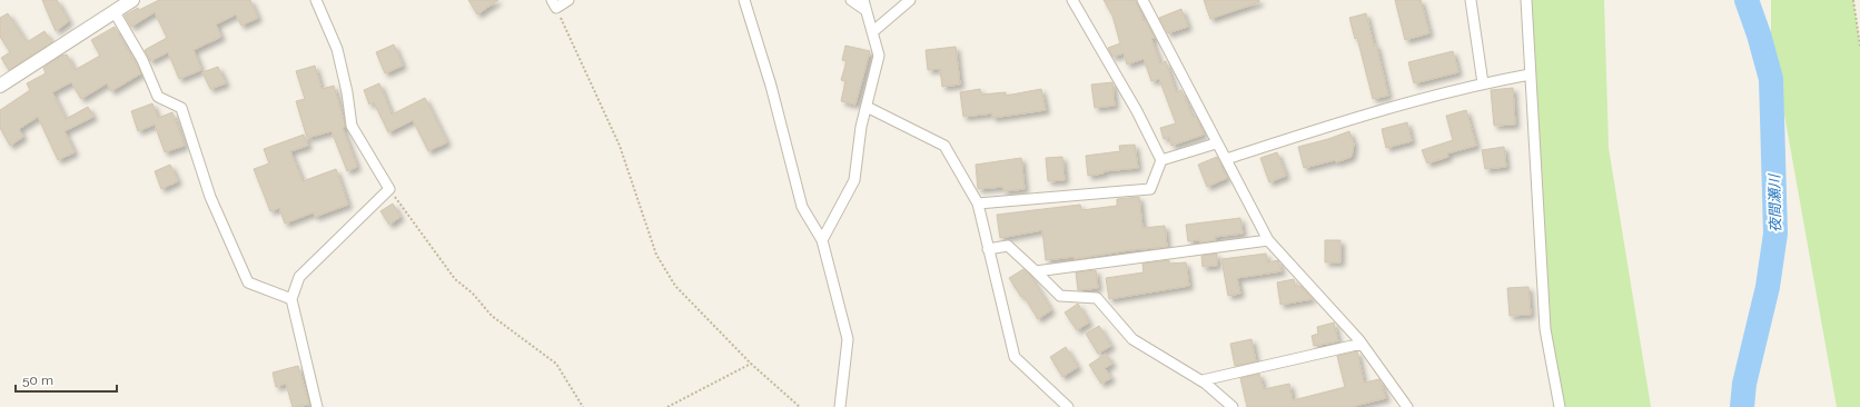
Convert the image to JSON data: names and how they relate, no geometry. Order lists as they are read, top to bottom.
{
  "water": ["夜間瀬川"],
  "scale_bar": "50 m"
}
